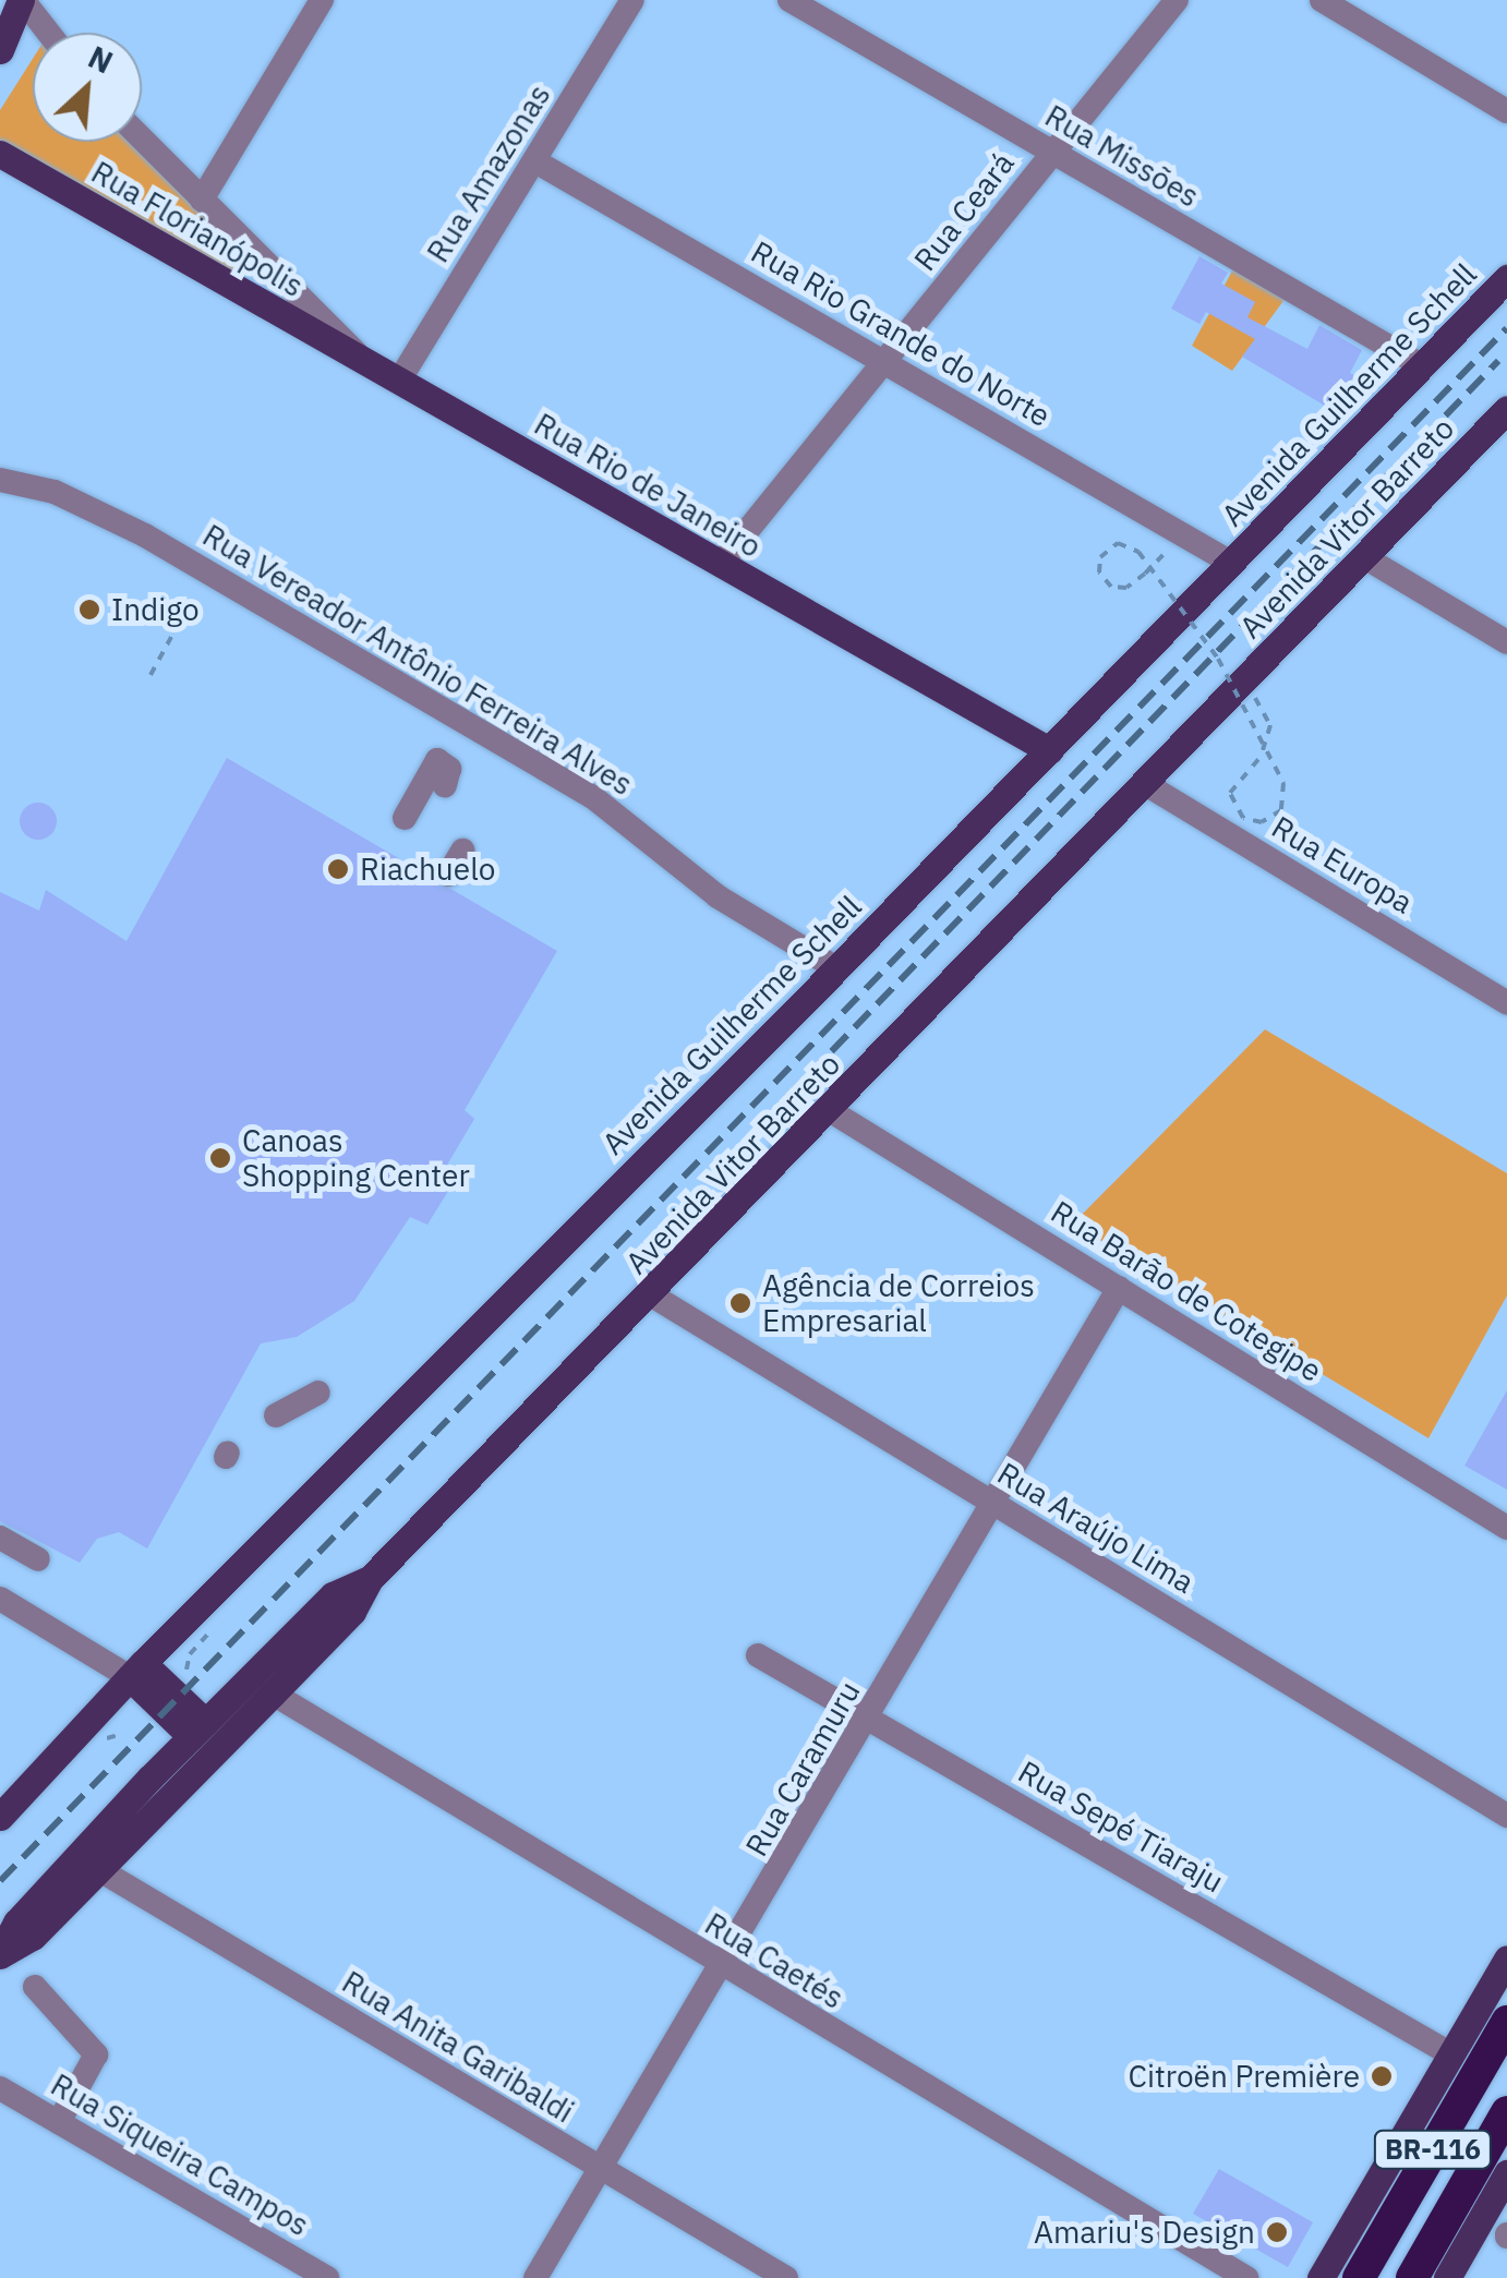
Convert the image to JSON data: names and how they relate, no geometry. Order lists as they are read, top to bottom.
{
  "streets": {
    "highway": ["BR-116"],
    "main road": [
      "Rua Florianópolis",
      "Avenida Guilherme Schell",
      "Rua Rio de Janeiro",
      "Avenida Vitor Barreto"
    ],
    "street": [
      "Rua Missões",
      "Rua Amazonas",
      "Rua Ceará",
      "Rua Rio Grande do Norte",
      "Rua Vereador Antônio Ferreira Alves",
      "Rua Europa",
      "Rua Barão de Cotegipe",
      "Rua Araújo Lima",
      "Rua Caramuru",
      "Rua Sepé Tiaraju",
      "Rua Caetés",
      "Rua Anita Garibaldi",
      "Rua Siqueira Campos"
    ]
  },
  "crossings": [
    ["Rua Missões", "Rua Ceará"],
    ["Rua Missões", "Avenida Guilherme Schell"],
    ["Rua Amazonas", "Rua Rio Grande do Norte"],
    ["Rua Amazonas", "Rua Rio de Janeiro"],
    ["Rua Ceará", "Rua Rio Grande do Norte"],
    ["Rua Ceará", "Rua Rio de Janeiro"],
    ["Rua Florianópolis", "Rua Rio de Janeiro"],
    ["Rua Rio Grande do Norte", "Avenida Guilherme Schell"],
    ["Avenida Guilherme Schell", "Rua Rio de Janeiro"],
    ["Avenida Guilherme Schell", "Rua Vereador Antônio Ferreira Alves"],
    ["Avenida Vitor Barreto", "Rua Europa"],
    ["Avenida Vitor Barreto", "Rua Barão de Cotegipe"],
    ["Avenida Vitor Barreto", "Rua Araújo Lima"],
    ["Avenida Vitor Barreto", "Rua Caetés"],
    ["Avenida Vitor Barreto", "Rua Anita Garibaldi"],
    ["Rua Barão de Cotegipe", "Rua Caramuru"],
    ["Rua Araújo Lima", "Rua Caramuru"],
    ["Rua Caramuru", "Rua Sepé Tiaraju"],
    ["Rua Caramuru", "Rua Caetés"],
    ["Rua Caramuru", "Rua Anita Garibaldi"]
  ],
  "places": [
    "Indigo",
    "Riachuelo",
    "Canoas Shopping Center",
    "Agência de Correios Empresarial",
    "Citroën Première",
    "Amariu's Design"
  ],
  "north": "top right"
}
